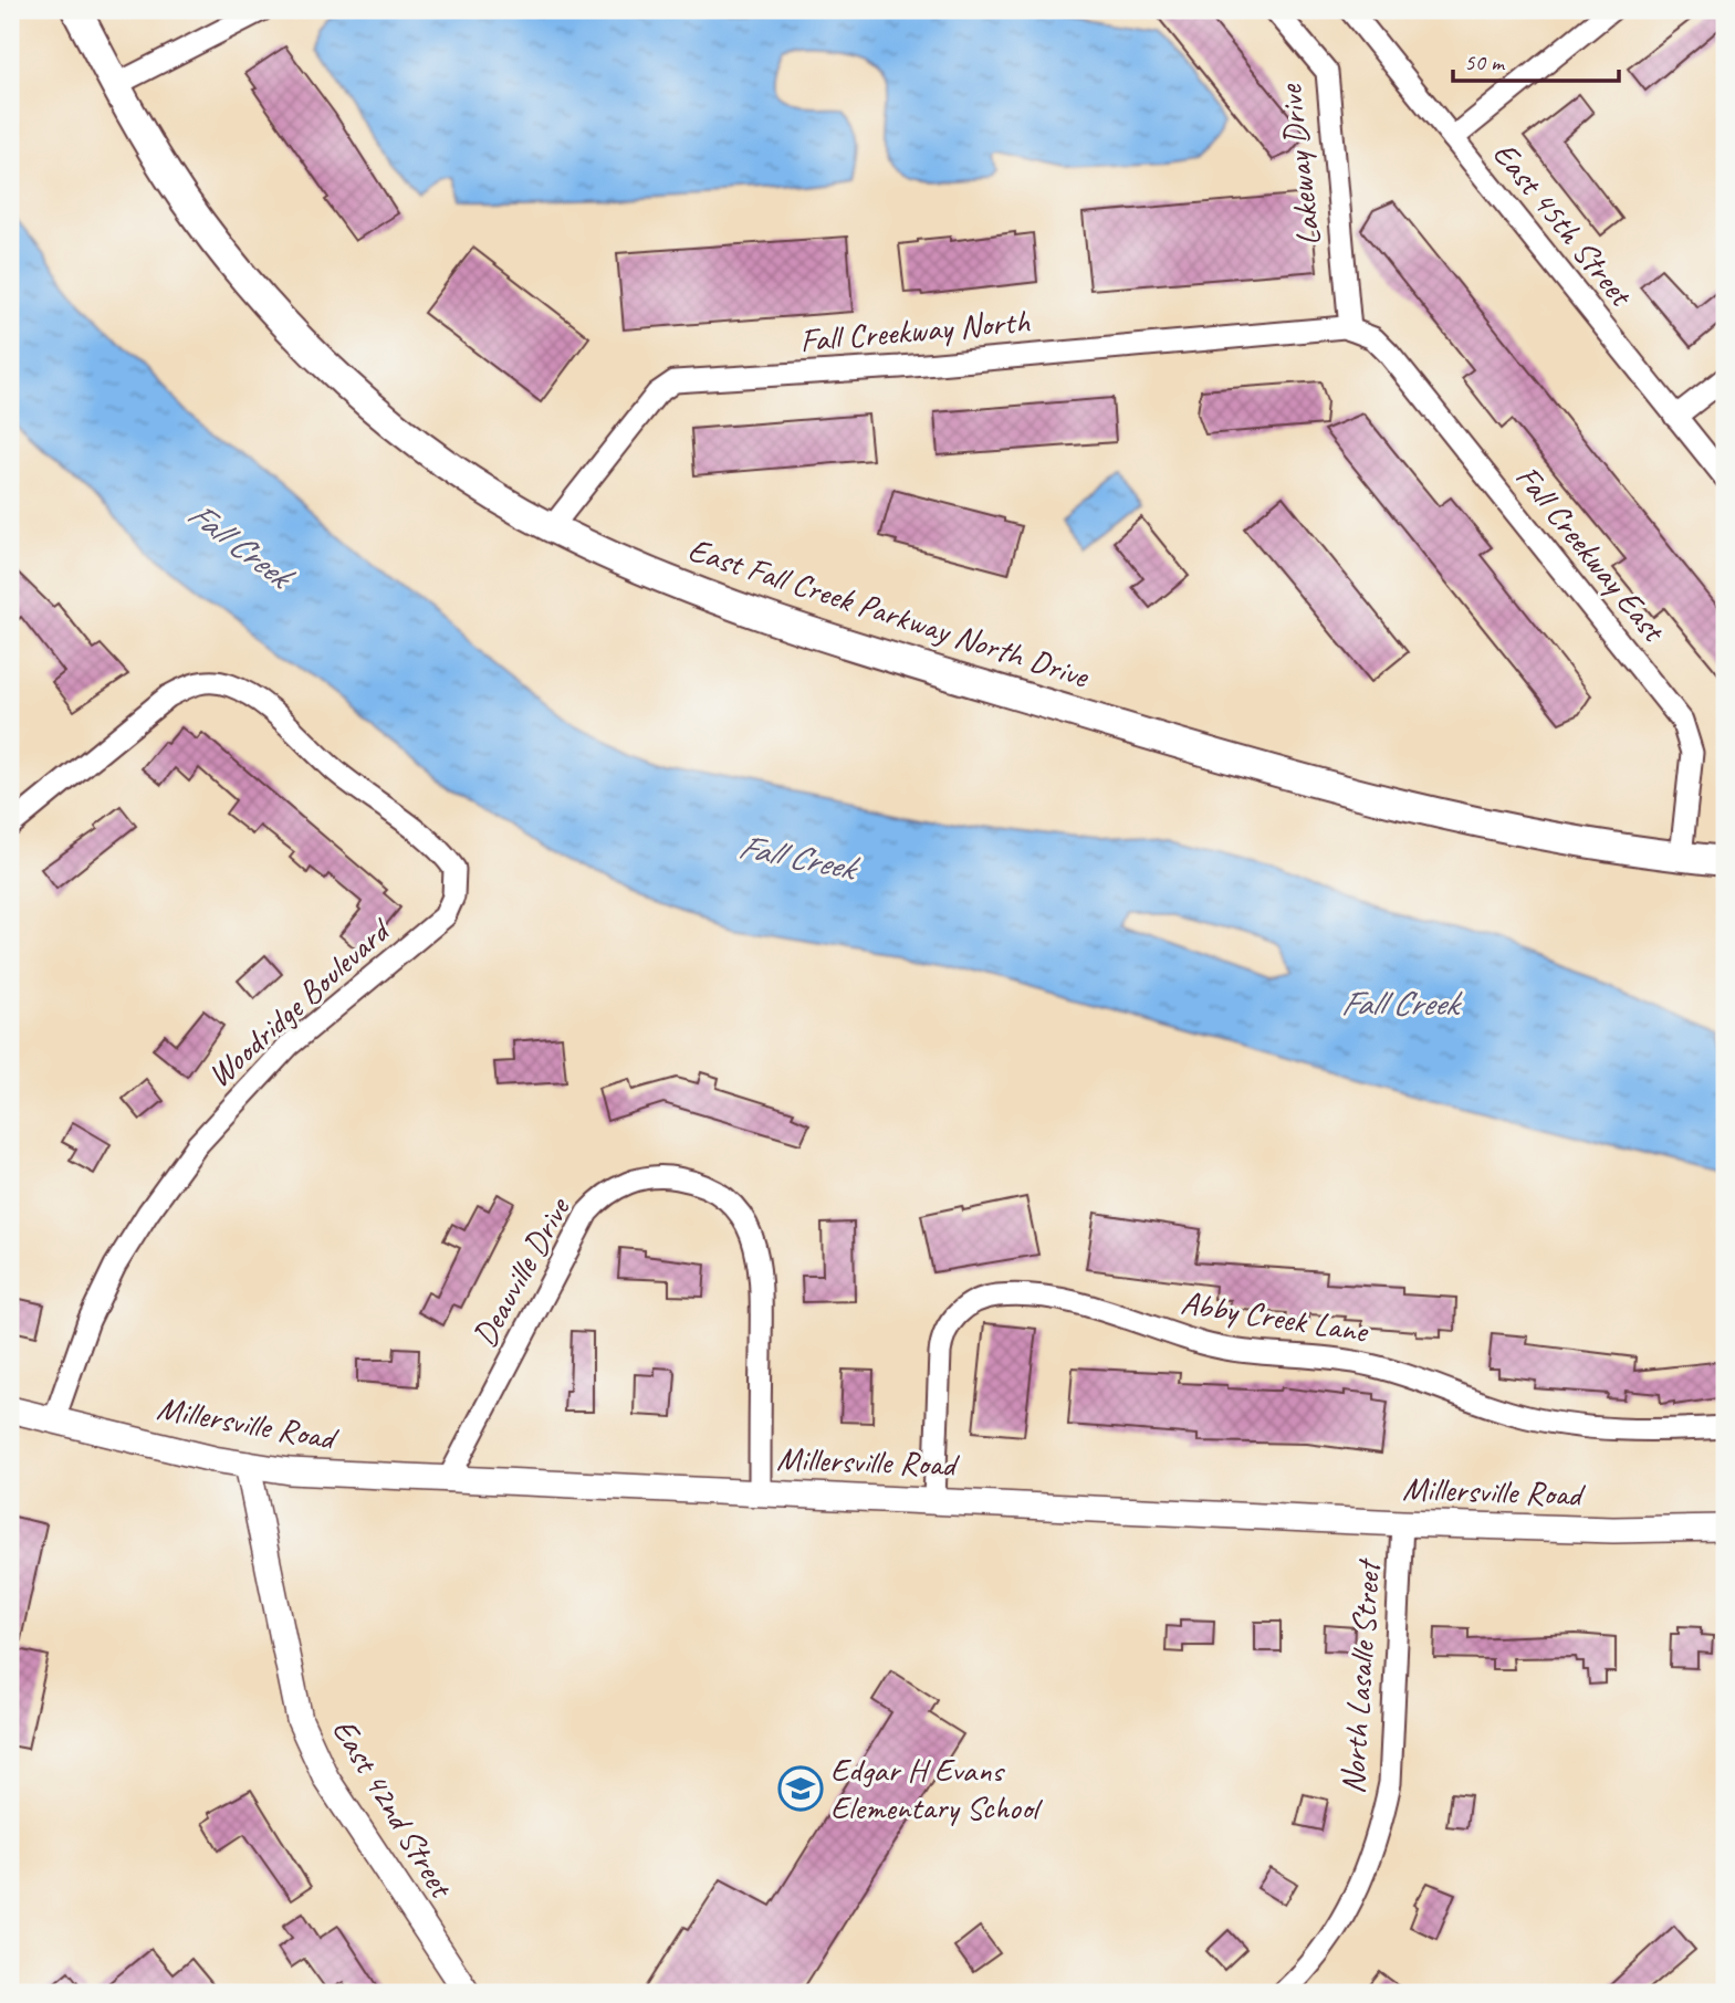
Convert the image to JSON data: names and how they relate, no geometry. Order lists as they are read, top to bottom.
{
  "streets": {
    "main road": ["East Fall Creek Parkway North Drive"],
    "street": [
      "Lakeway Drive",
      "East 45th Street",
      "Fall Creekway North",
      "Fall Creekway East",
      "Woodridge Boulevard",
      "Deauville Drive",
      "Abby Creek Lane",
      "Millersville Road",
      "North Lasalle Street",
      "East 42nd Street"
    ]
  },
  "crossings": [
    ["Lakeway Drive", "Fall Creekway North"],
    ["Lakeway Drive", "Fall Creekway East"],
    ["Fall Creekway North", "Fall Creekway East"],
    ["Fall Creekway North", "East Fall Creek Parkway North Drive"],
    ["Fall Creekway East", "East Fall Creek Parkway North Drive"],
    ["Woodridge Boulevard", "Millersville Road"],
    ["Deauville Drive", "Millersville Road"],
    ["Abby Creek Lane", "Millersville Road"],
    ["Millersville Road", "North Lasalle Street"],
    ["Millersville Road", "East 42nd Street"]
  ],
  "water": ["Fall Creek"],
  "places": {
    "school or university": ["Edgar H Evans Elementary School"]
  },
  "scale_bar": "50 m"
}
